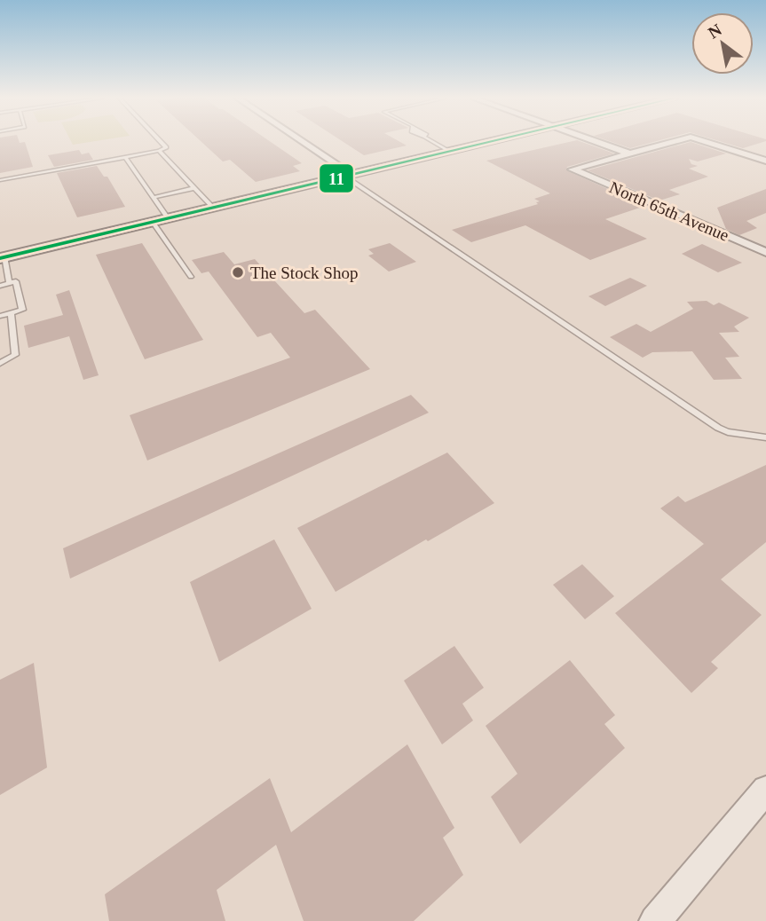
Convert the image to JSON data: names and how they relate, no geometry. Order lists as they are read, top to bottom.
{
  "streets": {
    "street": ["North 65th Avenue"]
  },
  "places": ["The Stock Shop"],
  "lines": ["transit line 11"],
  "north": "top left"
}
